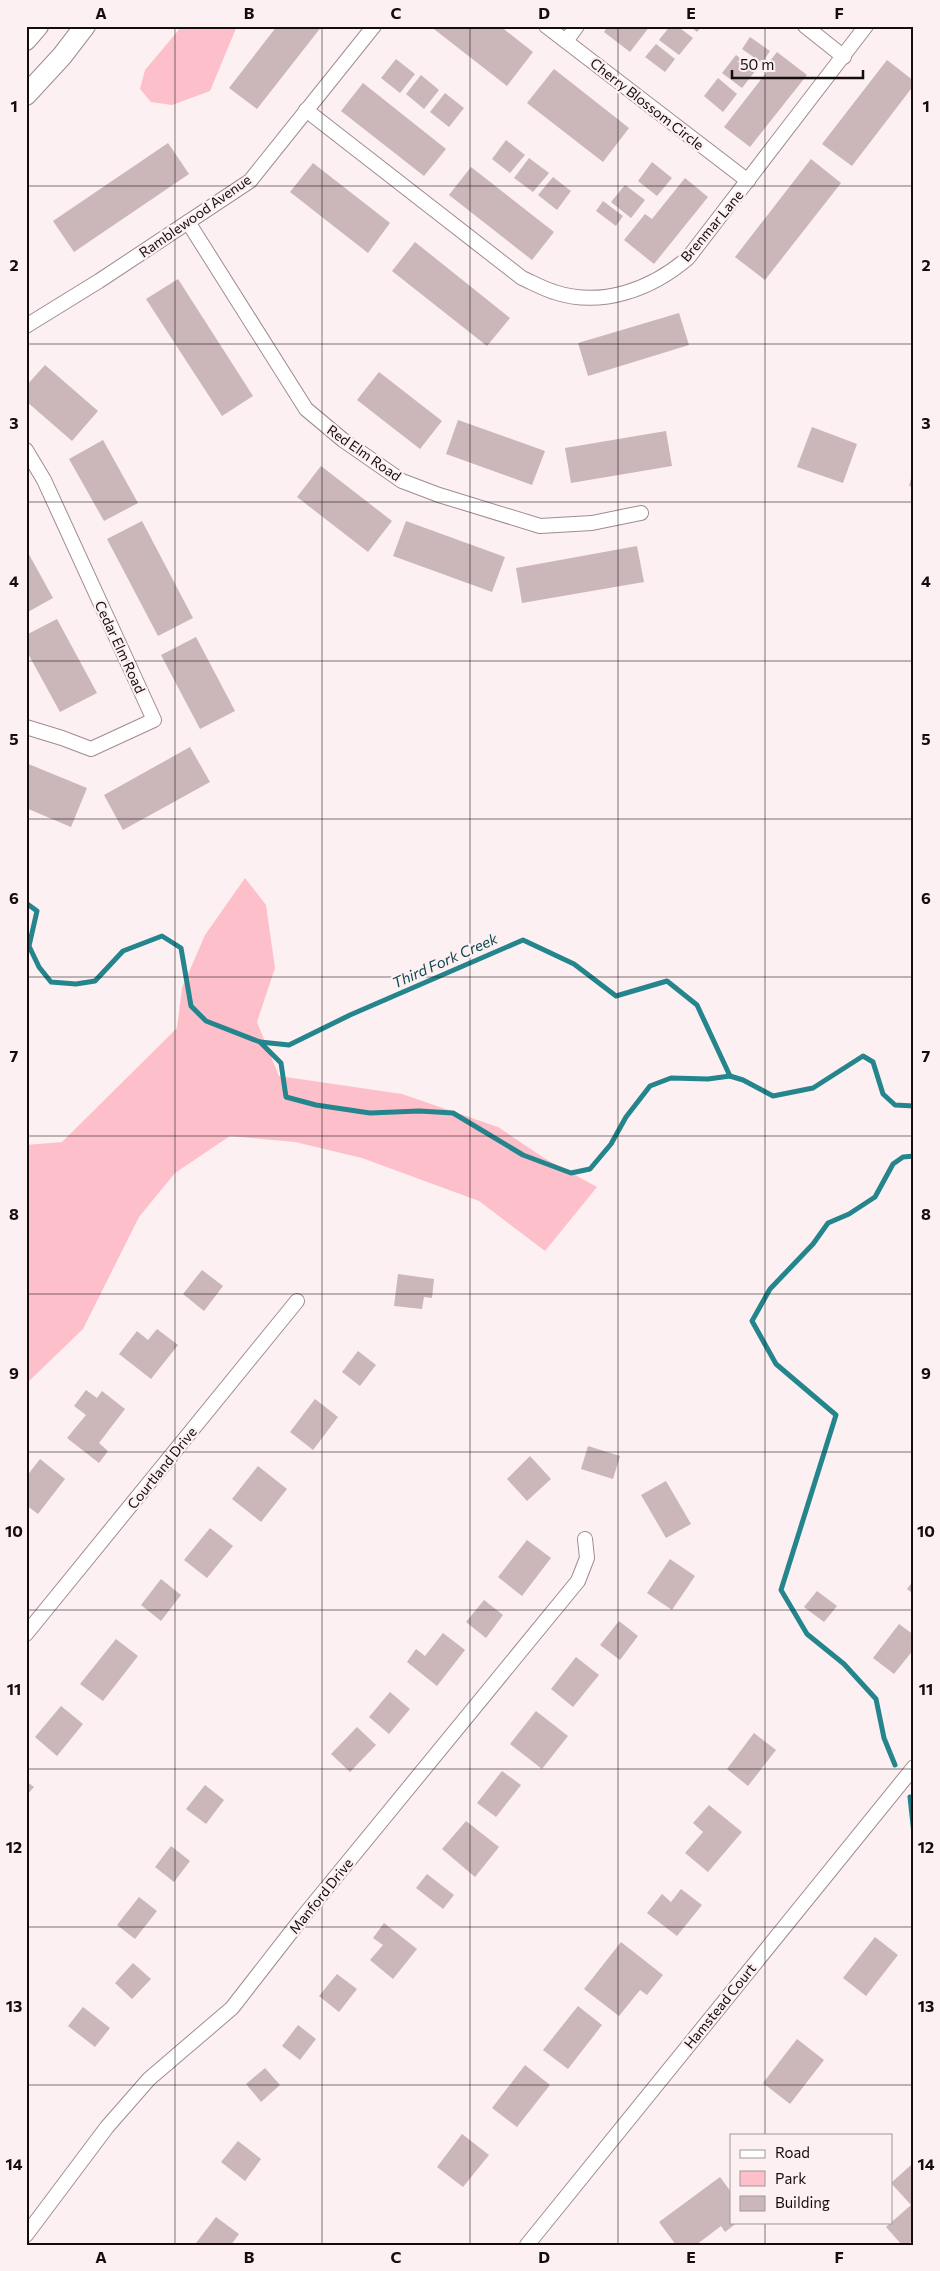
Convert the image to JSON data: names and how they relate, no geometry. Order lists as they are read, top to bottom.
{
  "streets": {
    "street": [
      "Cherry Blossom Circle",
      "Ramblewood Avenue",
      "Brenmar Lane",
      "Red Elm Road",
      "Cedar Elm Road",
      "Courtland Drive",
      "Manford Drive",
      "Hamstead Court"
    ]
  },
  "crossings": [
    ["Cherry Blossom Circle", "Brenmar Lane"],
    ["Ramblewood Avenue", "Brenmar Lane"],
    ["Ramblewood Avenue", "Red Elm Road"]
  ],
  "water": ["Third Fork Creek"],
  "legend": ["Road", "Park", "Building"],
  "scale_bar": "50 m",
  "grid": {
    "columns": [
      "A",
      "B",
      "C",
      "D",
      "E",
      "F"
    ],
    "rows": [
      "1",
      "2",
      "3",
      "4",
      "5",
      "6",
      "7",
      "8",
      "9",
      "10",
      "11",
      "12",
      "13",
      "14"
    ]
  }
}
